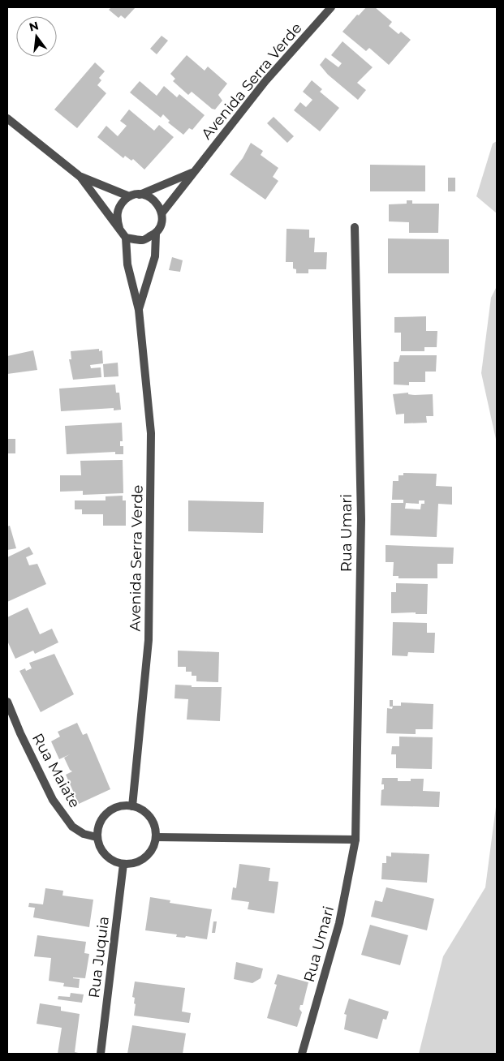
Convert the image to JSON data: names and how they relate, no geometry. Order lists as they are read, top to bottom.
{
  "streets": {
    "street": [
      "Avenida Serra Verde",
      "Rua Umari",
      "Rua Maiate",
      "Rua Juquia"
    ]
  },
  "crossings": [
    ["Avenida Serra Verde", "Rua Maiate"],
    ["Avenida Serra Verde", "Rua Juquia"],
    ["Rua Maiate", "Rua Juquia"]
  ],
  "north": "top"
}
